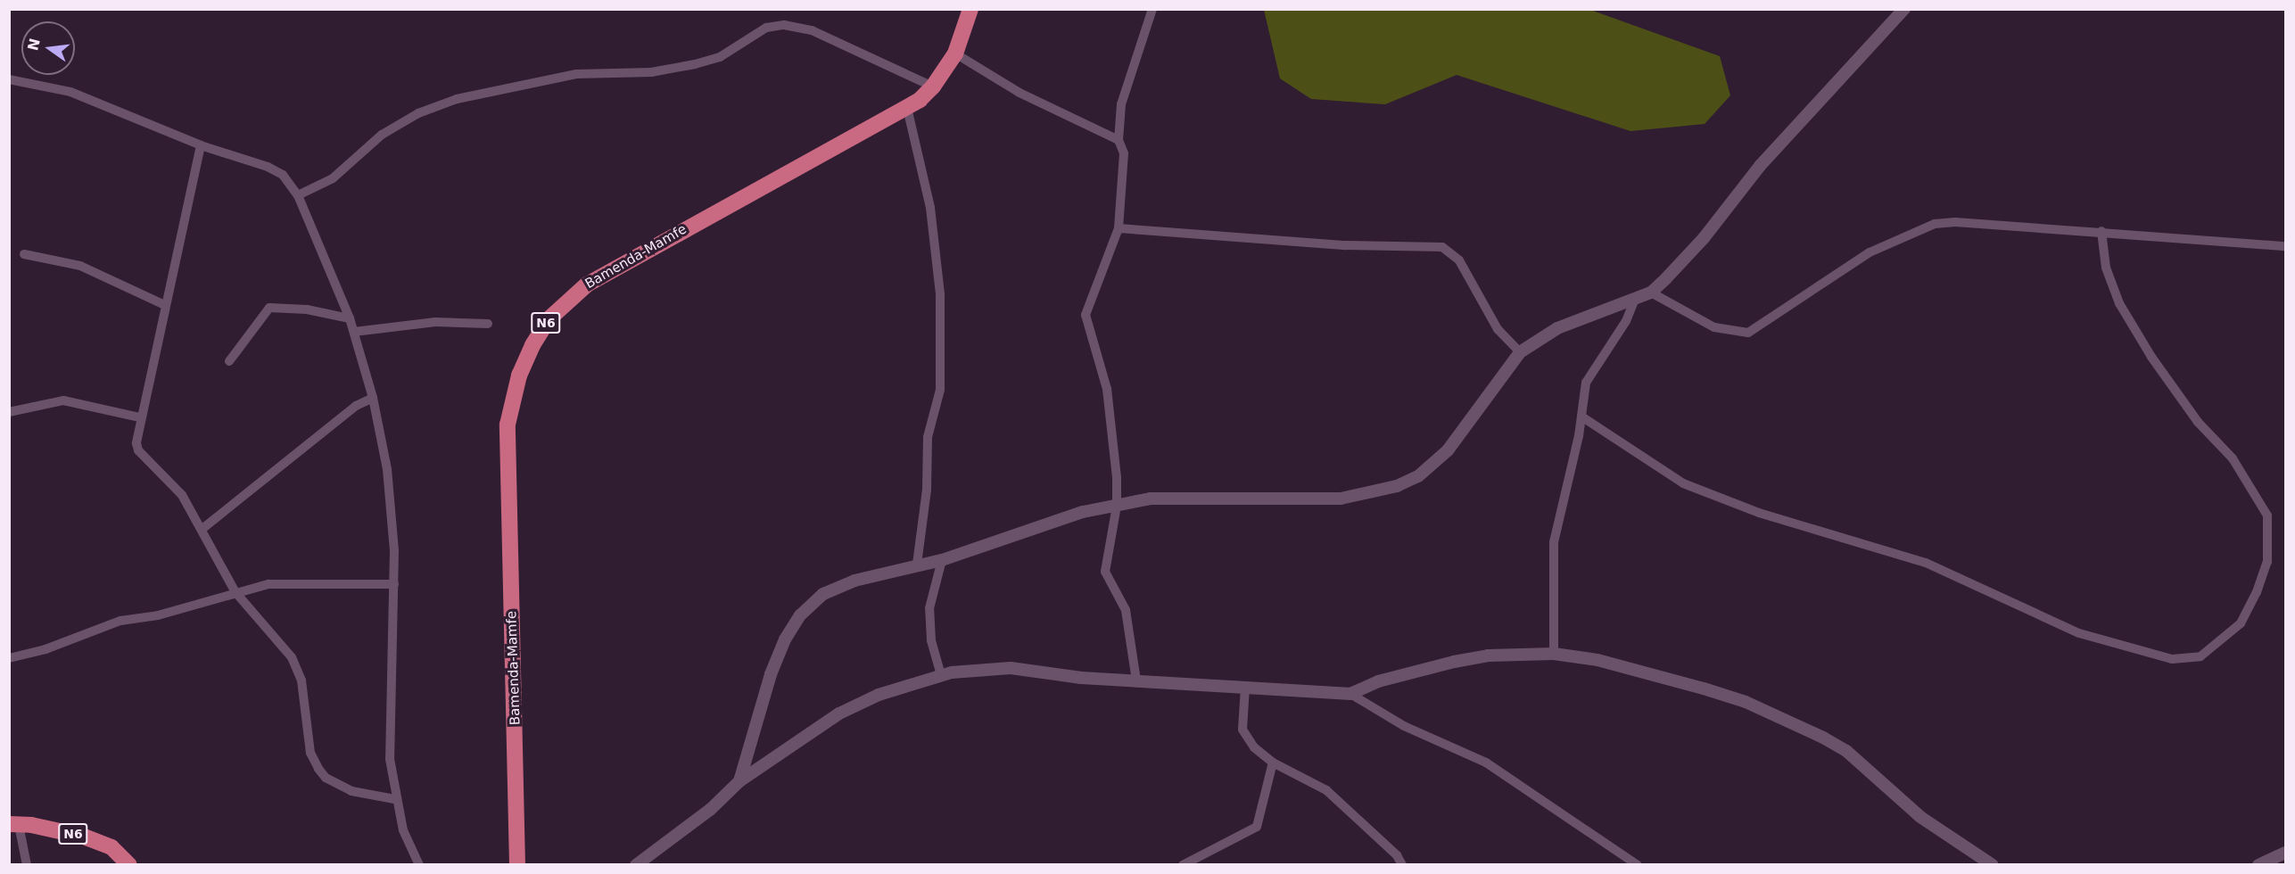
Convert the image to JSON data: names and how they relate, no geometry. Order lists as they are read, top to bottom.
{
  "streets": {
    "highway": ["Bamenda-Mamfe", "N6"]
  },
  "north": "left"
}
